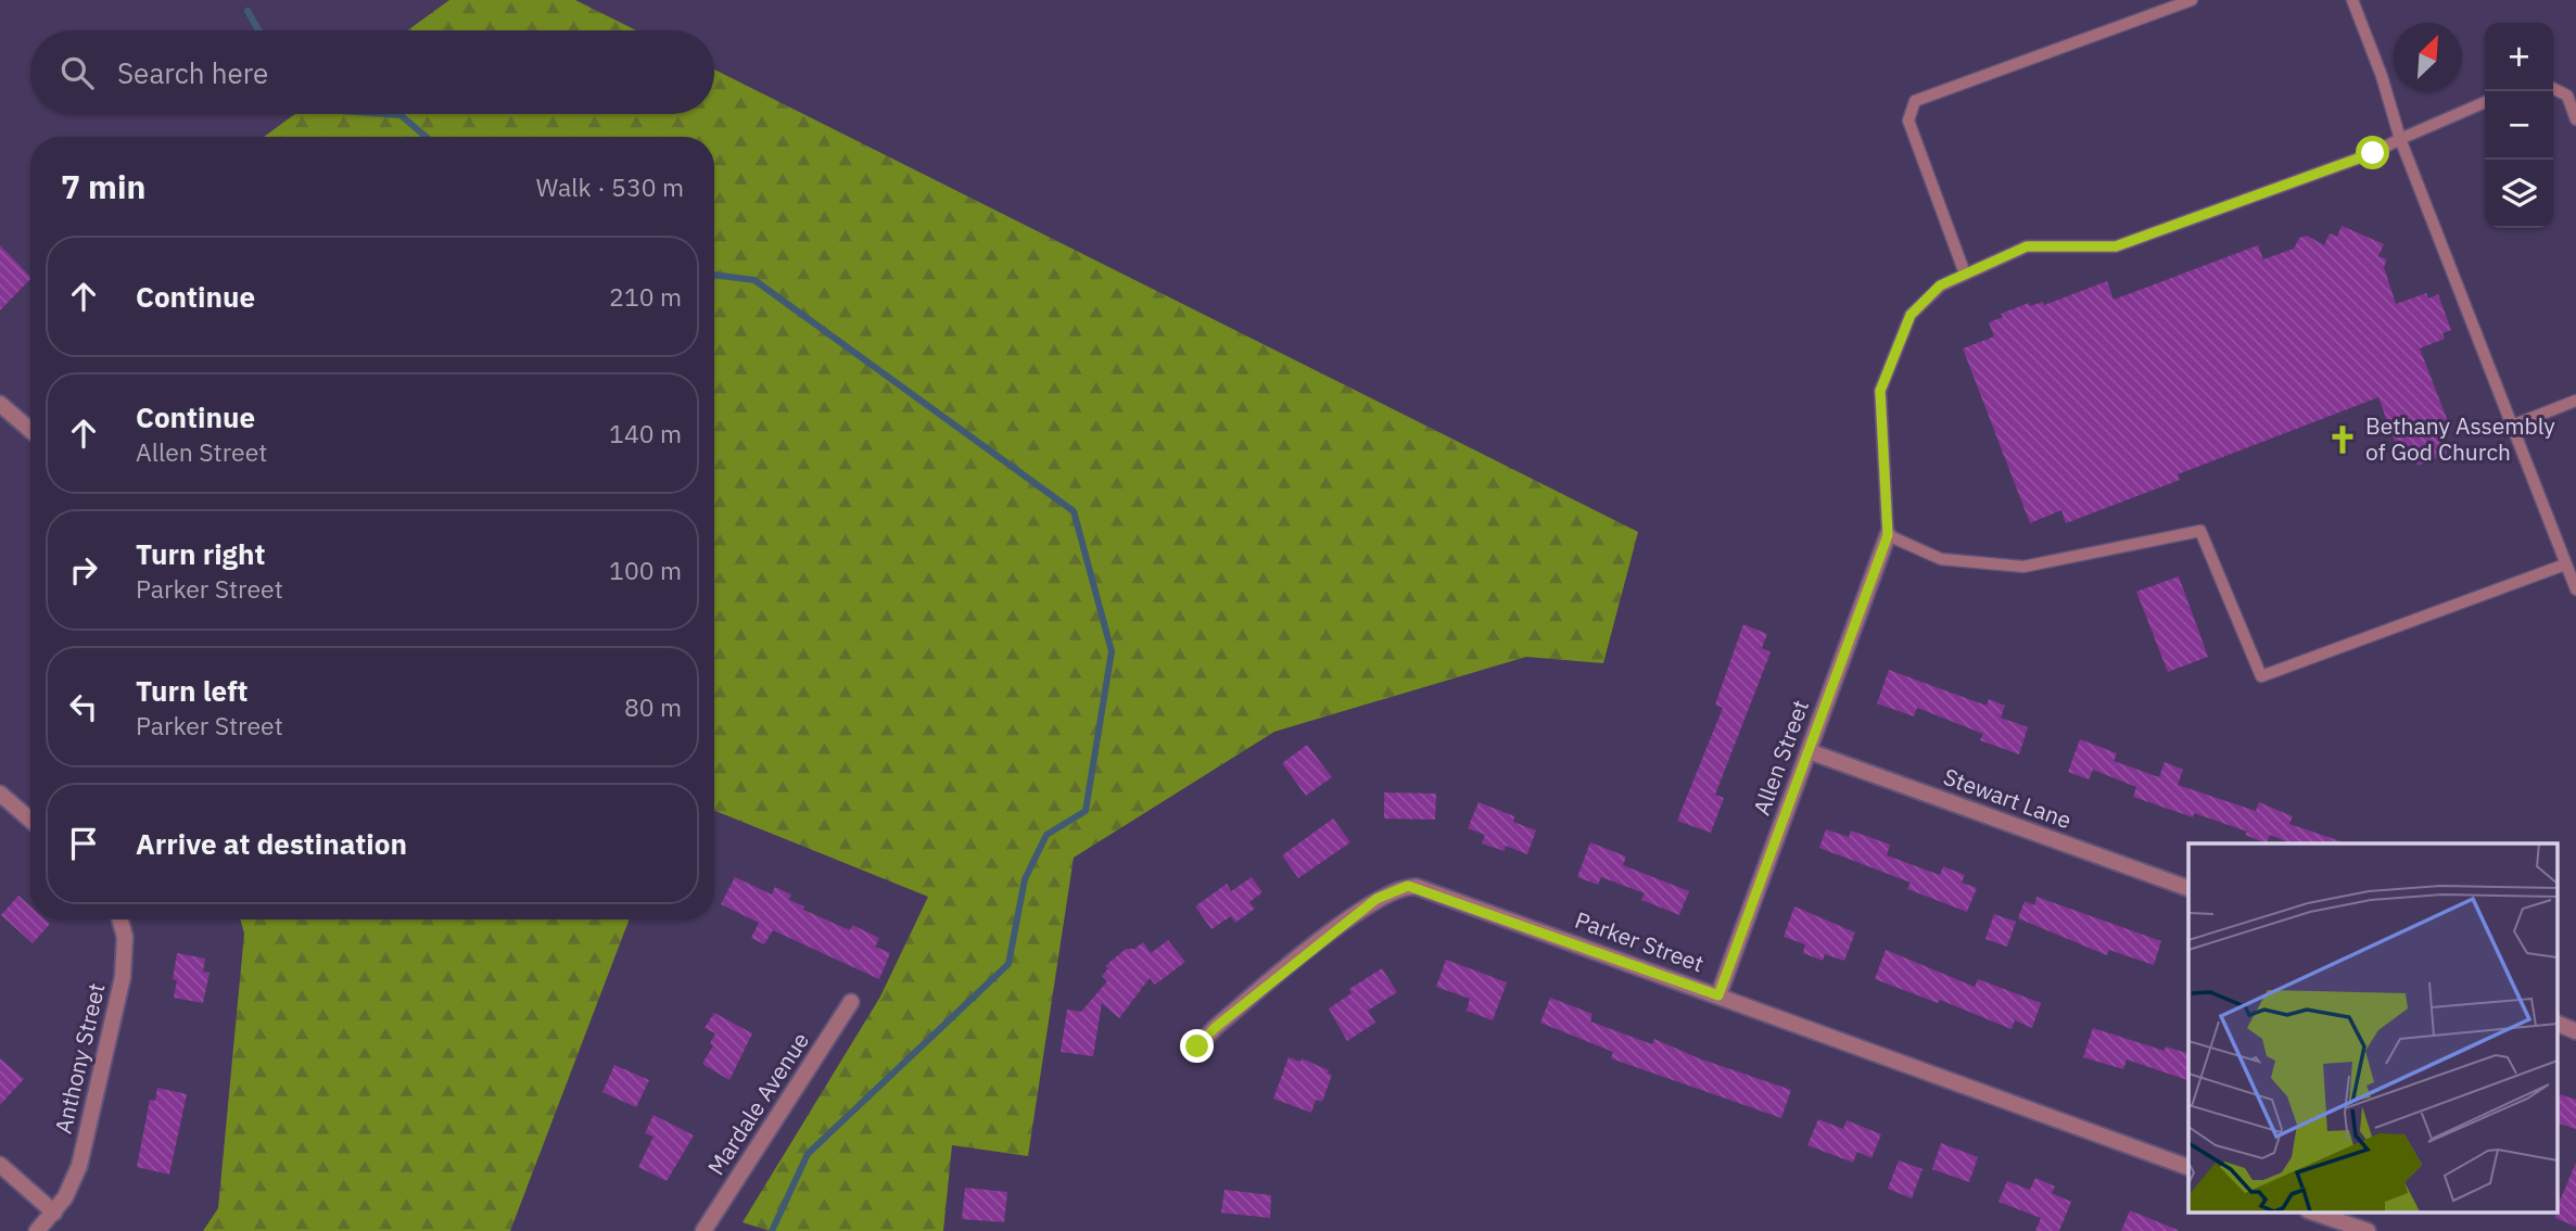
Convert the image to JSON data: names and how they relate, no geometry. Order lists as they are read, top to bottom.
{
  "streets": {
    "street": [
      "Allen Street",
      "Stewart Lane",
      "Parker Street",
      "Anthony Street",
      "Mardale Avenue"
    ]
  },
  "crossings": [
    ["Allen Street", "Stewart Lane"],
    ["Allen Street", "Parker Street"]
  ],
  "places": {
    "church": ["Bethany Assembly of God Church"]
  },
  "north": "top right",
  "page": {
    "map_buttons": ["+", "−"],
    "search": "Search here",
    "heading": ["7 min", "Walk · 530 m"],
    "list": [
      ["Continue", "210 m"],
      ["Continue", "Allen Street", "140 m"],
      ["Turn right", "Parker Street", "100 m"],
      ["Turn left", "Parker Street", "80 m"],
      "Arrive at destination"
    ]
  }
}
